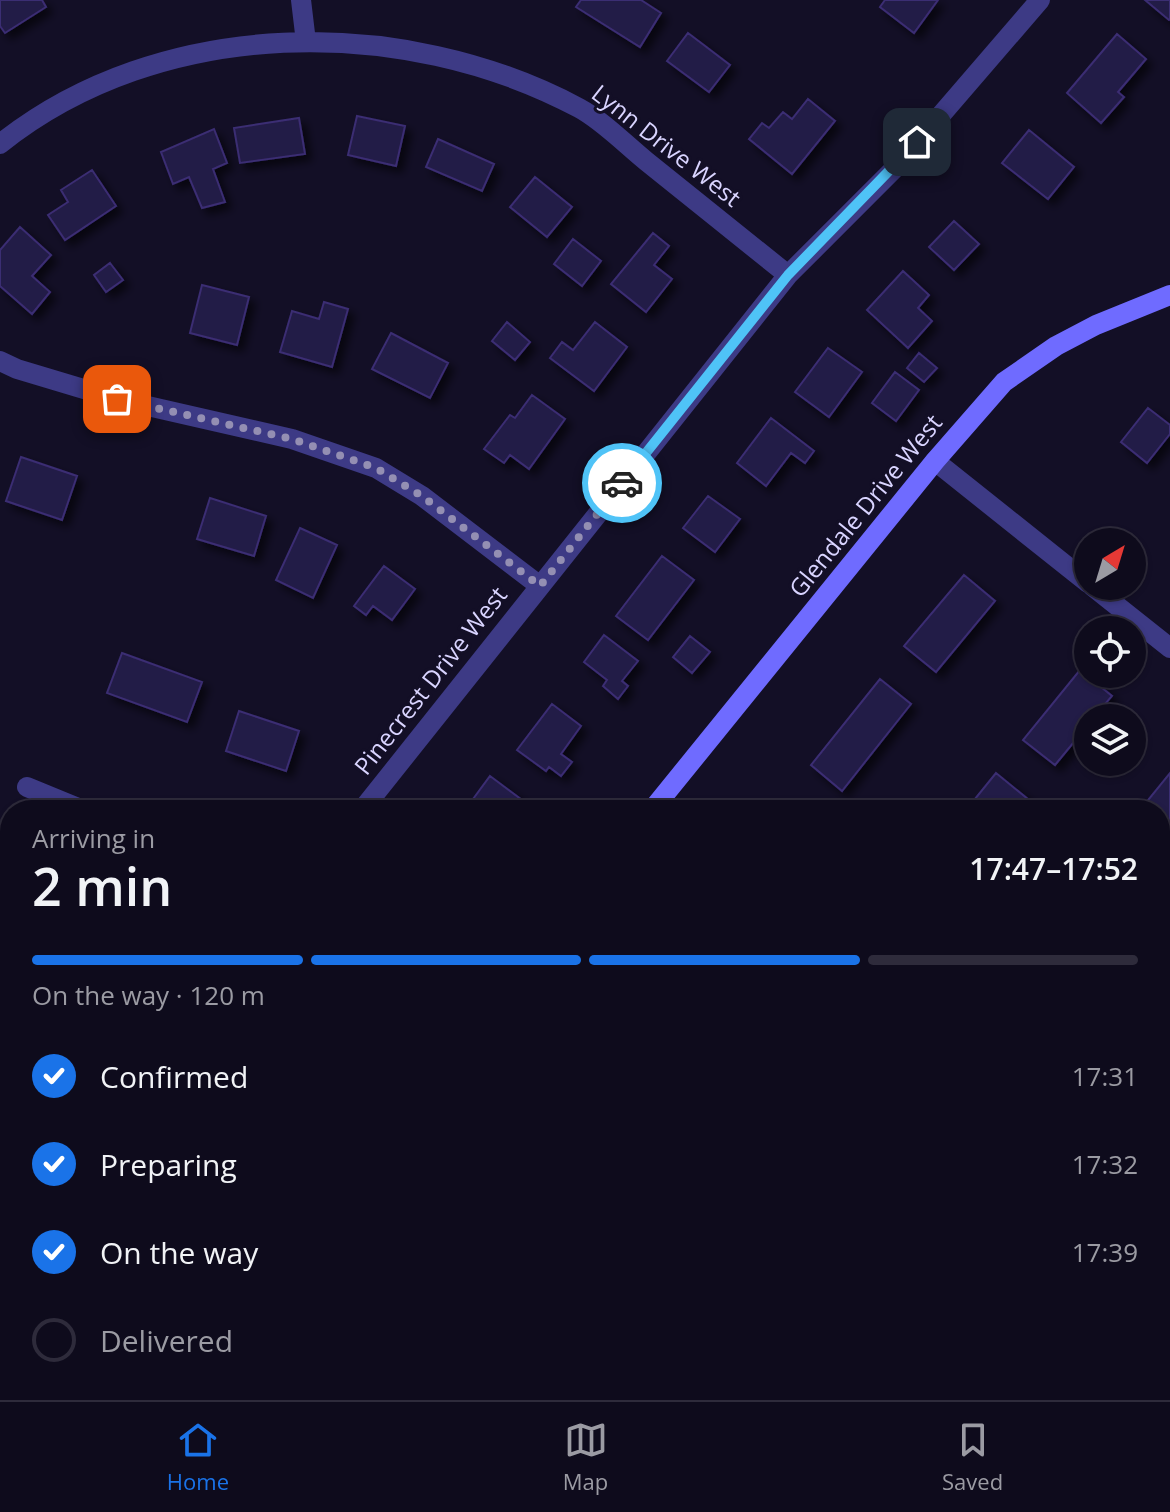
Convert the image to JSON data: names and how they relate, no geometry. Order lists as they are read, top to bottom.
{
  "streets": {
    "street": ["Lynn Drive West", "Glendale Drive West", "Pinecrest Drive West"]
  },
  "crossings": [
    ["Lynn Drive West", "Pinecrest Drive West"]
  ],
  "north": "top right",
  "page": {
    "heading": ["2 min", "Arriving in", "17:47–17:52"],
    "bar": "On the way · 120 m",
    "list": [
      ["Confirmed", "17:31"],
      ["Preparing", "17:32"],
      ["On the way", "17:39"],
      "Delivered"
    ],
    "tabs": ["Home", "Map", "Saved"]
  }
}
